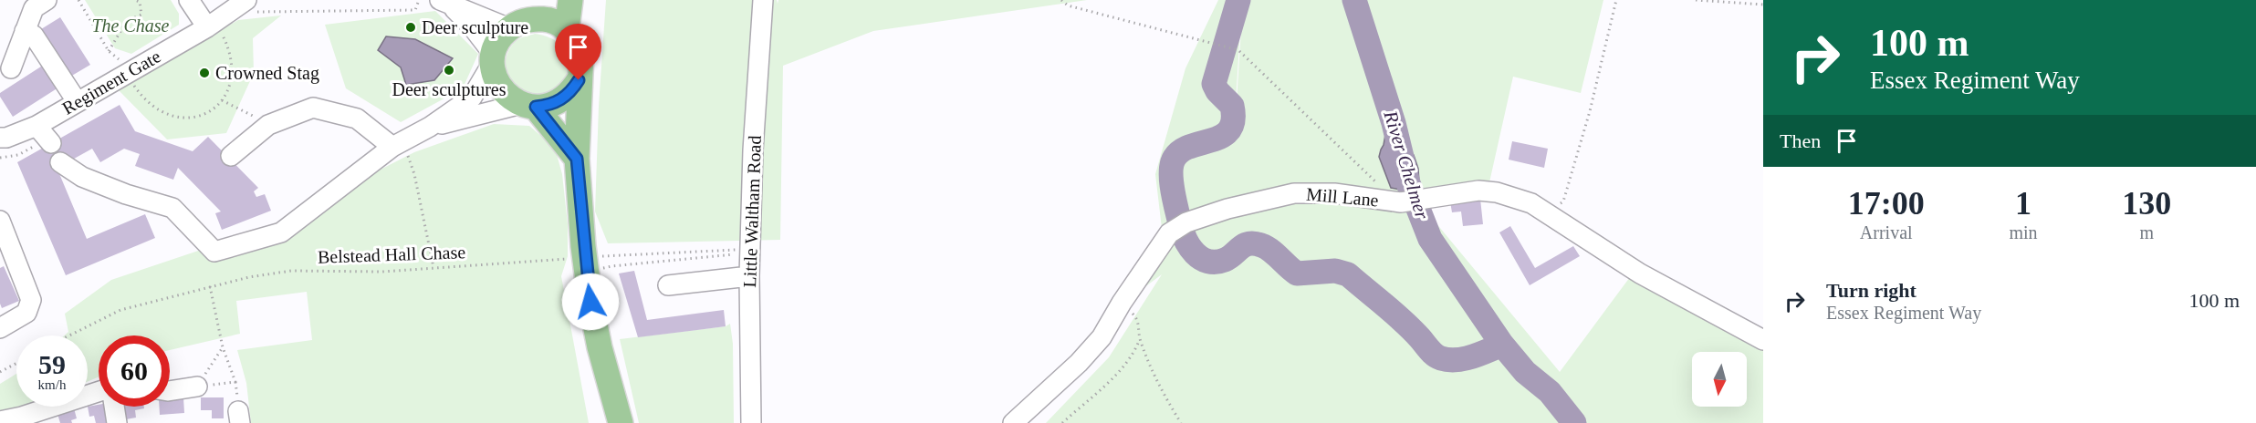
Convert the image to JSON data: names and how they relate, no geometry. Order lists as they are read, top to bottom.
{
  "streets": {
    "street": ["Regiment Gate", "Mill Lane", "Little Waltham Road"],
    "path": ["Belstead Hall Chase"]
  },
  "crossings": [
    ["Little Waltham Road", "Belstead Hall Chase"]
  ],
  "water": ["River Chelmer"],
  "parks": ["The Chase"],
  "places": ["Deer sculpture", "Deer sculptures", "Crowned Stag"],
  "north": "bottom",
  "page": {
    "turn": ["100 m", "Essex Regiment Way"],
    "then": "Then",
    "eta": [
      "17:00",
      "Arrival",
      "1",
      "min",
      "130",
      "m"
    ],
    "list": [
      {
        "name": "Turn right",
        "note": "Essex Regiment Way",
        "value": "100 m"
      }
    ],
    "speed": "59 km/h",
    "limit": "60"
  }
}
